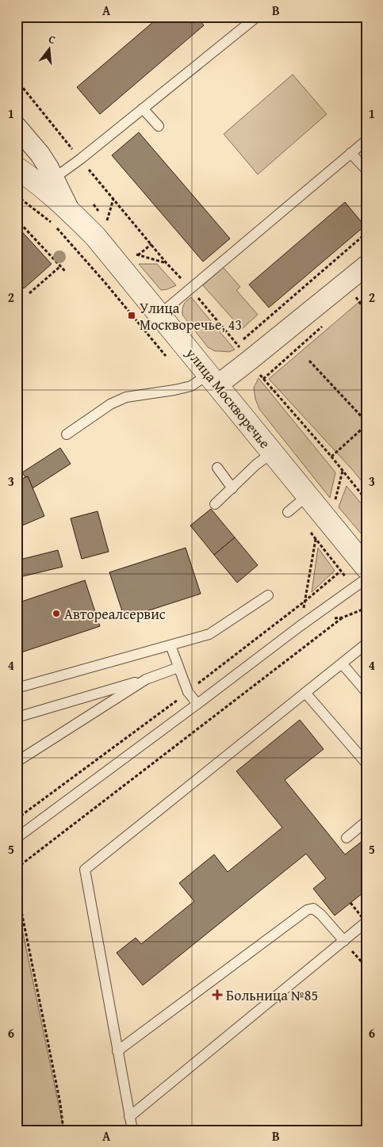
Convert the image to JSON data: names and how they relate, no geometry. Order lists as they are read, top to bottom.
{
  "streets": {
    "main road": ["улица Москворечье"]
  },
  "places": {
    "transit": ["Улица Москворечье, 43"],
    "other": ["Автореалсервис"],
    "health": ["Больница №85"]
  },
  "north": "top",
  "grid": {
    "columns": ["A", "B"],
    "rows": [
      "1",
      "2",
      "3",
      "4",
      "5",
      "6"
    ]
  }
}
